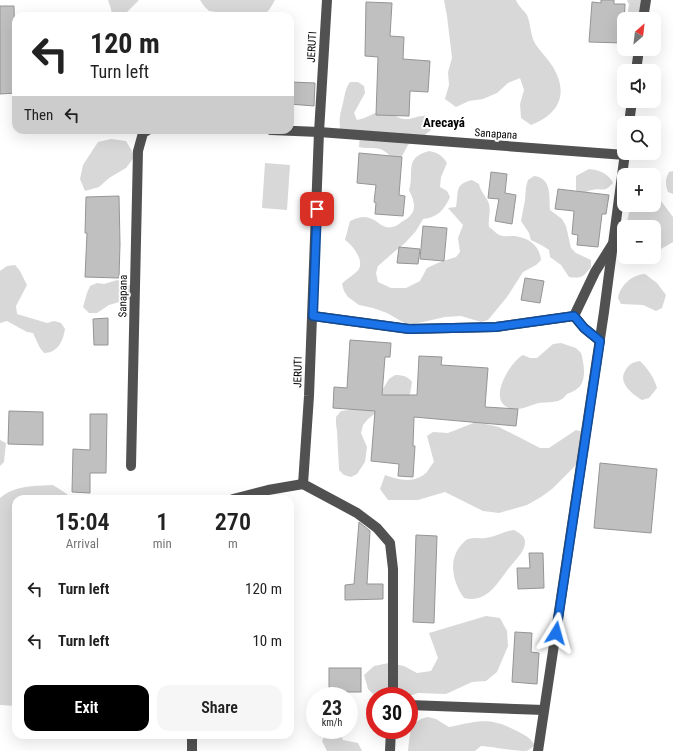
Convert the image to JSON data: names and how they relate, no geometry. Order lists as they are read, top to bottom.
{
  "streets": {
    "street": ["JERUTI", "Sanapana"]
  },
  "crossings": [
    ["JERUTI", "Sanapana"]
  ],
  "districts": ["Arecayá"],
  "north": "top right",
  "page": {
    "map_buttons": ["+", "−"],
    "turn": ["120 m", "Turn left"],
    "then": "Then",
    "eta": [
      "15:04",
      "Arrival",
      "1",
      "min",
      "270",
      "m"
    ],
    "list": [
      {
        "name": "Turn left",
        "value": "120 m"
      },
      {
        "name": "Turn left",
        "value": "10 m"
      }
    ],
    "buttons": ["Exit", "Share"],
    "speed": "23 km/h",
    "limit": "30"
  }
}
